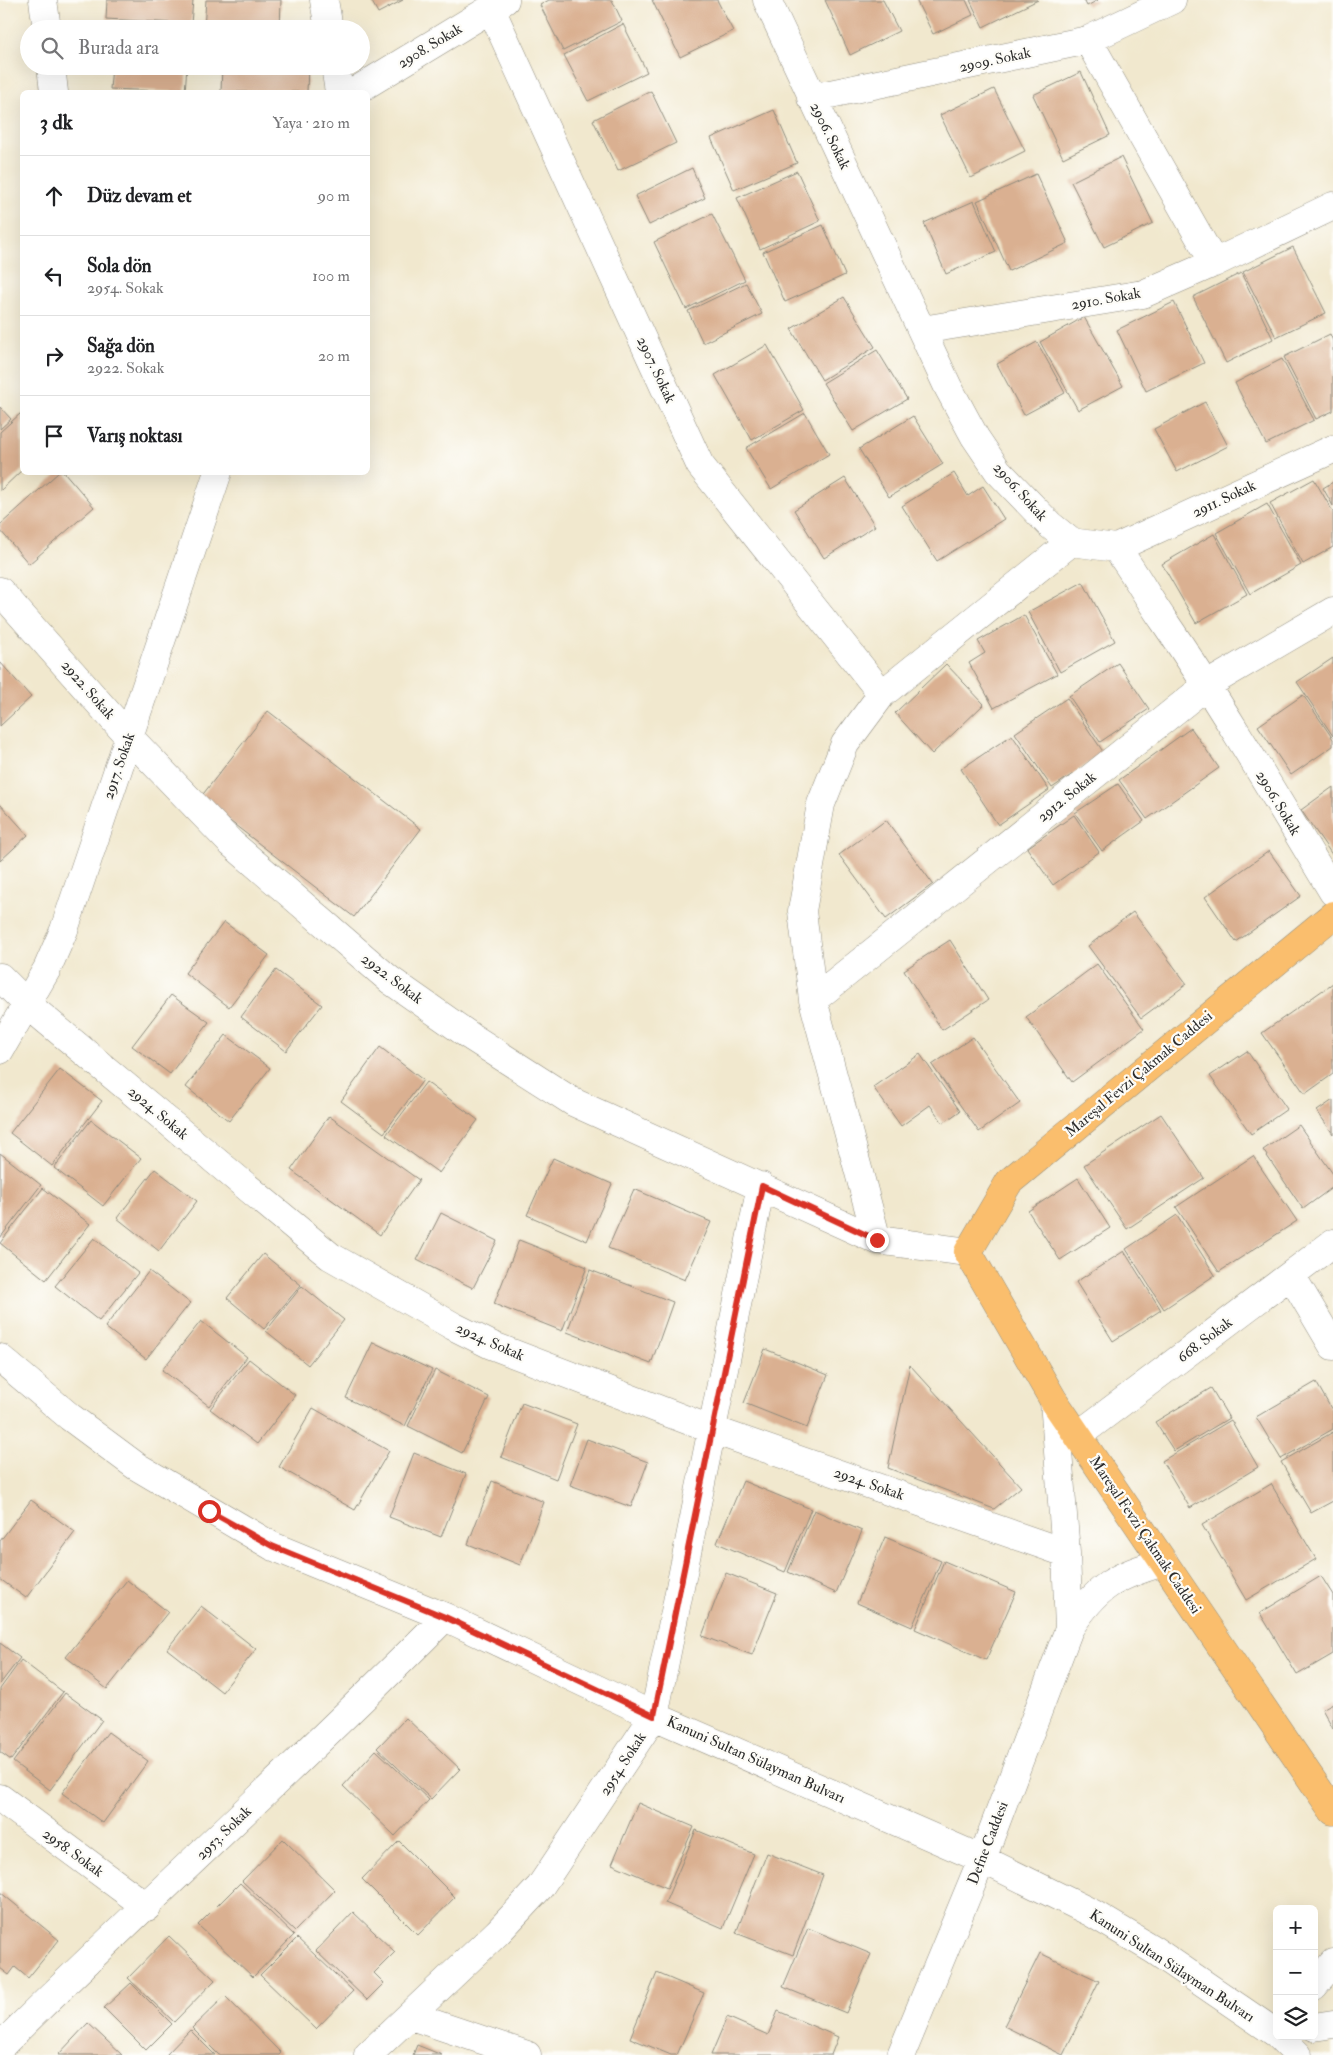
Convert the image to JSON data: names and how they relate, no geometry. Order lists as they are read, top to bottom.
{
  "streets": {
    "main road": ["Mareşal Fevzi Çakmak Caddesi"],
    "street": [
      "2908. Sokak",
      "2909. Sokak",
      "2906. Sokak",
      "2910. Sokak",
      "2907. Sokak",
      "2911. Sokak",
      "2922. Sokak",
      "2917. Sokak",
      "2912. Sokak",
      "2924. Sokak",
      "668. Sokak",
      "Kanuni Sultan Sülayman Bulvarı",
      "2954. Sokak",
      "2953. Sokak",
      "Defne Caddesi",
      "2958. Sokak"
    ]
  },
  "crossings": [
    ["2908. Sokak", "2907. Sokak"],
    ["2909. Sokak", "2906. Sokak"],
    ["2906. Sokak", "2910. Sokak"],
    ["2906. Sokak", "2911. Sokak"],
    ["2906. Sokak", "2912. Sokak"],
    ["2922. Sokak", "2917. Sokak"],
    ["2922. Sokak", "2954. Sokak"],
    ["2917. Sokak", "2924. Sokak"],
    ["Mareşal Fevzi Çakmak Caddesi", "668. Sokak"],
    ["2924. Sokak", "2954. Sokak"],
    ["Kanuni Sultan Sülayman Bulvarı", "2954. Sokak"],
    ["Kanuni Sultan Sülayman Bulvarı", "2953. Sokak"],
    ["Kanuni Sultan Sülayman Bulvarı", "Defne Caddesi"],
    ["2953. Sokak", "2958. Sokak"]
  ],
  "page": {
    "search": "Burada ara",
    "heading": ["3 dk", "Yaya · 210 m"],
    "list": [
      ["Düz devam et", "90 m"],
      ["Sola dön", "2954. Sokak", "100 m"],
      ["Sağa dön", "2922. Sokak", "20 m"],
      "Varış noktası"
    ],
    "map_buttons": ["+", "−"]
  }
}
